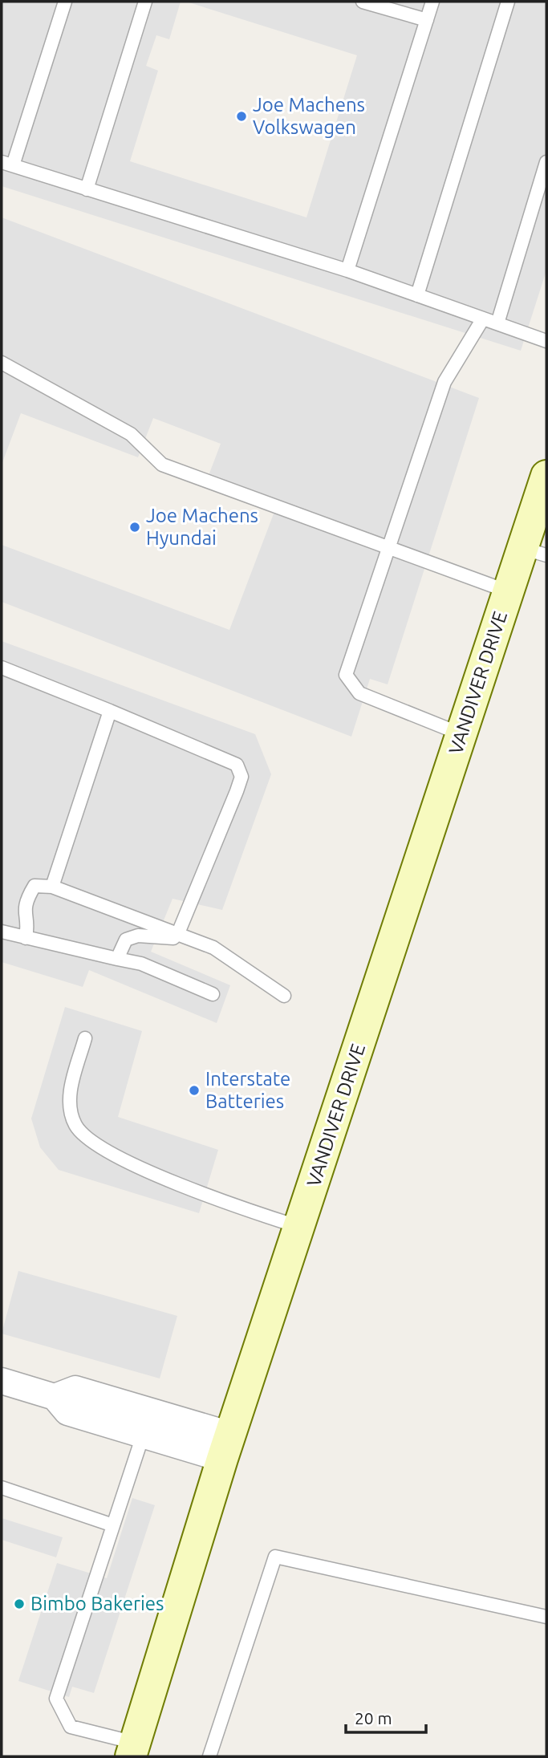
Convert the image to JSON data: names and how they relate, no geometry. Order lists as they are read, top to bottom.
{
  "streets": {
    "main road": ["VANDIVER DRIVE"]
  },
  "places": [
    "Joe Machens Volkswagen",
    "Joe Machens Hyundai",
    "Interstate Batteries",
    "Bimbo Bakeries"
  ],
  "scale_bar": "20 m"
}
